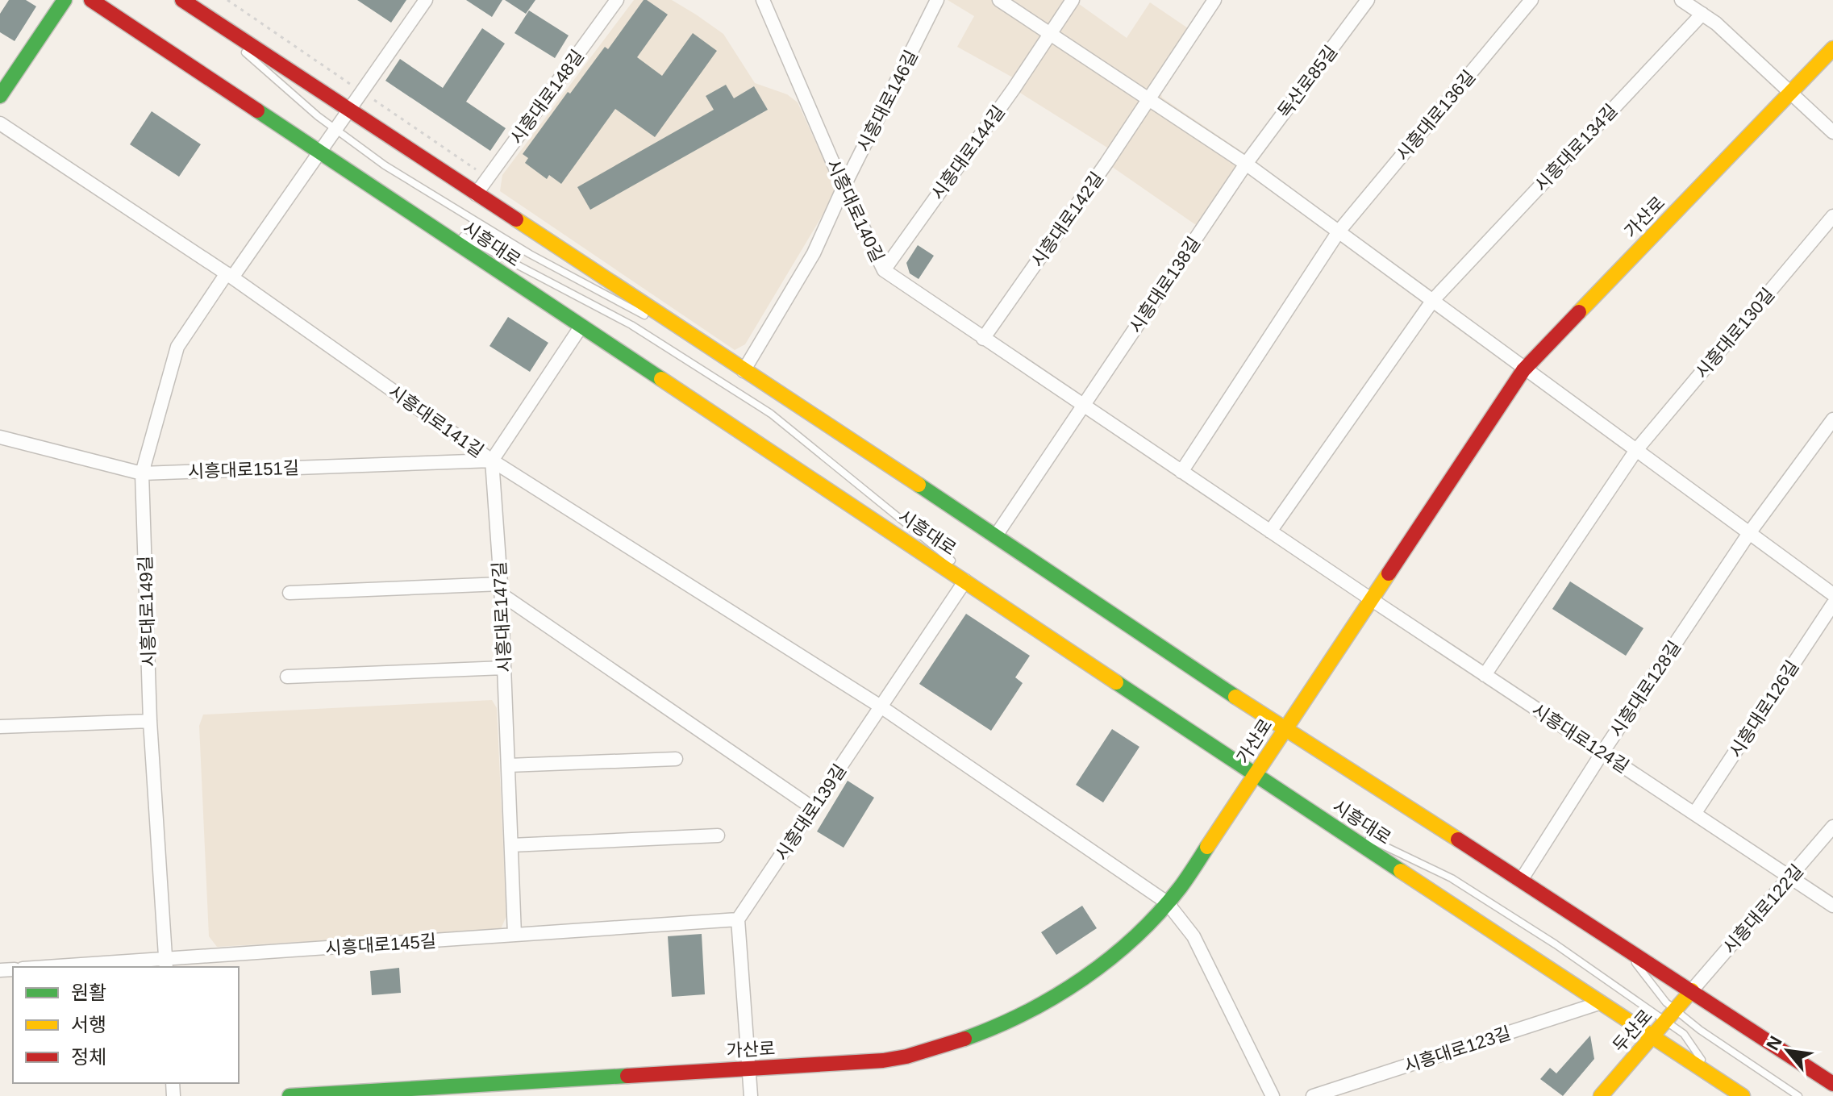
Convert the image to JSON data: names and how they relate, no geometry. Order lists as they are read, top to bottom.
{
  "streets": {
    "main road": ["가산로", "시흥대로", "두산로"],
    "street": [
      "독산로85길",
      "시흥대로148길",
      "시흥대로146길",
      "시흥대로136길",
      "시흥대로134길",
      "시흥대로144길",
      "시흥대로140길",
      "시흥대로142길",
      "시흥대로138길",
      "시흥대로130길",
      "시흥대로141길",
      "시흥대로151길",
      "시흥대로149길",
      "시흥대로147길",
      "시흥대로128길",
      "시흥대로126길",
      "시흥대로124길",
      "시흥대로139길",
      "시흥대로122길",
      "시흥대로145길",
      "시흥대로123길"
    ]
  },
  "crossings": [
    ["독산로85길", "시흥대로138길"],
    ["시흥대로148길", "시흥대로"],
    ["시흥대로146길", "시흥대로140길"],
    ["시흥대로146길", "시흥대로"],
    ["시흥대로144길", "시흥대로140길"],
    ["시흥대로140길", "시흥대로142길"],
    ["시흥대로140길", "시흥대로138길"],
    ["가산로", "시흥대로"],
    ["가산로", "시흥대로124길"],
    ["시흥대로", "시흥대로138길"],
    ["시흥대로", "시흥대로149길"],
    ["시흥대로", "시흥대로128길"],
    ["시흥대로", "시흥대로139길"],
    ["시흥대로", "시흥대로122길"],
    ["시흥대로", "두산로"],
    ["시흥대로", "시흥대로123길"],
    ["시흥대로130길", "시흥대로124길"],
    ["시흥대로141길", "시흥대로151길"],
    ["시흥대로141길", "시흥대로149길"],
    ["시흥대로141길", "시흥대로147길"],
    ["시흥대로141길", "시흥대로139길"],
    ["시흥대로151길", "시흥대로149길"],
    ["시흥대로151길", "시흥대로147길"],
    ["시흥대로149길", "시흥대로145길"],
    ["시흥대로147길", "시흥대로145길"],
    ["시흥대로128길", "시흥대로124길"],
    ["시흥대로126길", "시흥대로124길"],
    ["시흥대로124길", "시흥대로122길"],
    ["시흥대로139길", "시흥대로145길"],
    ["시흥대로122길", "두산로"]
  ],
  "legend": ["원활", "서행", "정체"],
  "north": "top left"
}
